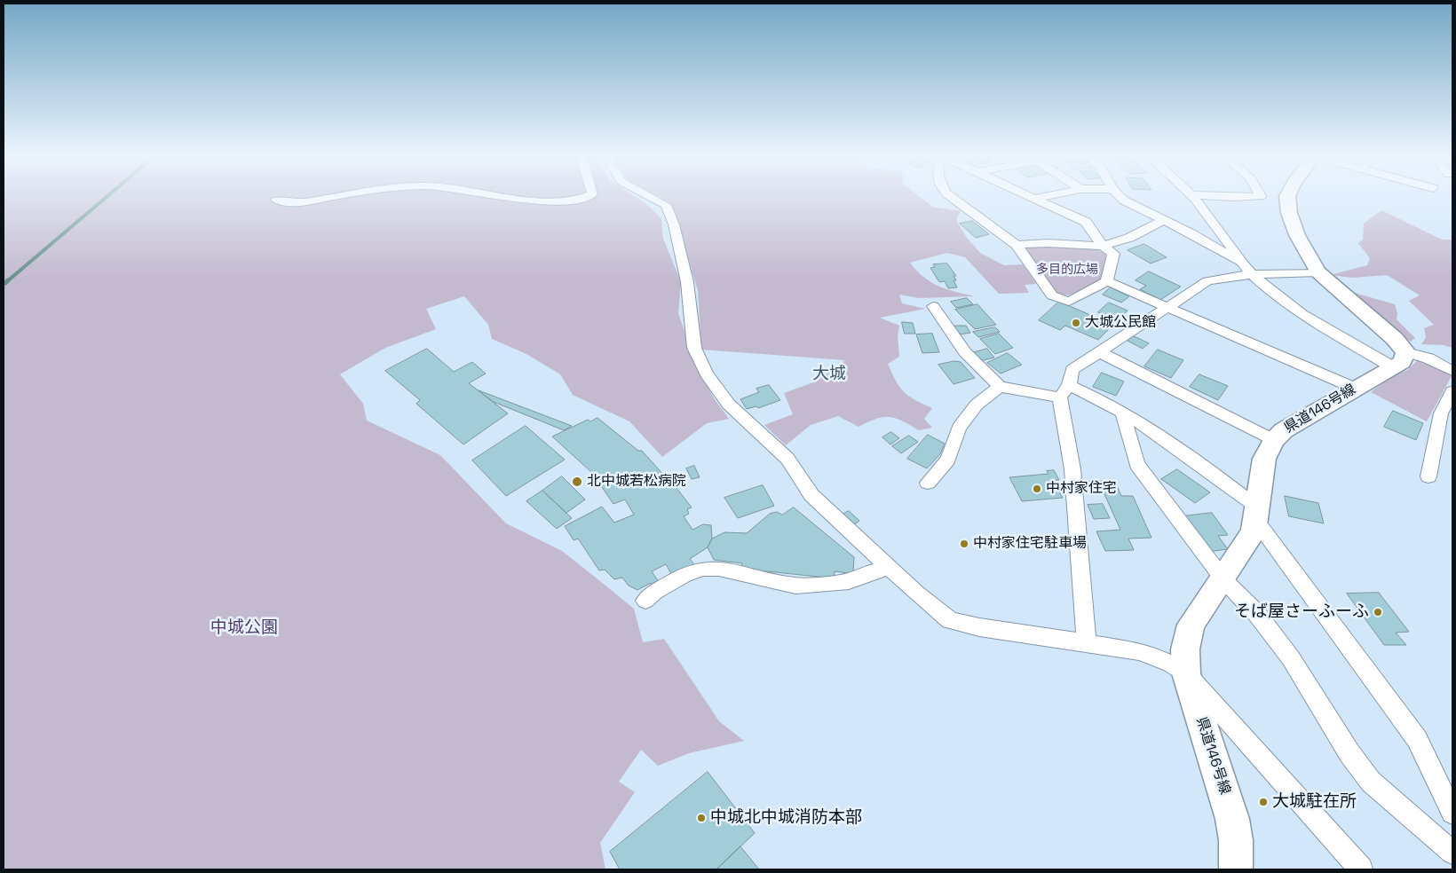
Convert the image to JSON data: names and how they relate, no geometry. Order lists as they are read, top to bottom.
{
  "streets": {
    "main road": ["県道146号線"]
  },
  "districts": ["大城"],
  "parks": ["多目的広場", "中城公園"],
  "places": [
    "大城公民館",
    "北中城若松病院",
    "中村家住宅",
    "中村家住宅駐車場",
    "そば屋さーふーふ",
    "大城駐在所",
    "中城北中城消防本部"
  ]
}
